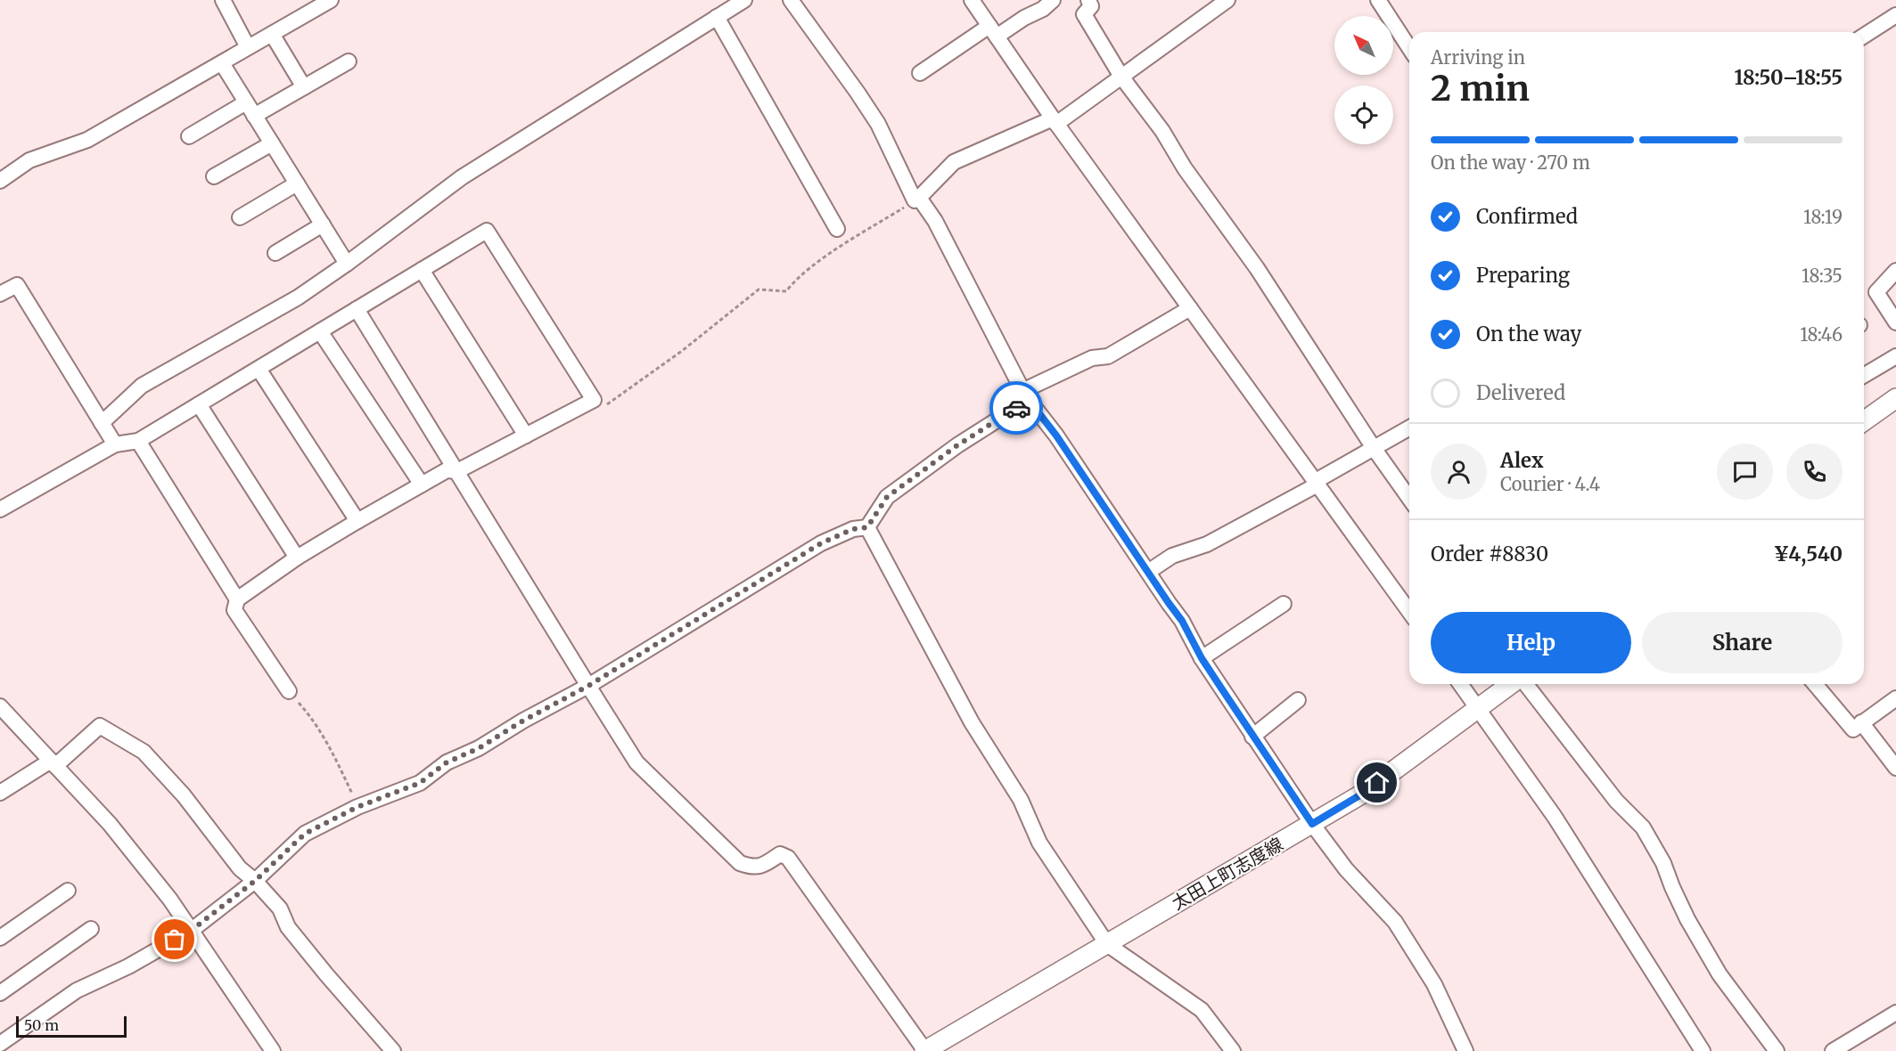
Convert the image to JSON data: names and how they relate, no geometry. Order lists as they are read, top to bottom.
{
  "streets": {
    "main road": ["太田上町志度線"]
  },
  "scale_bar": "50 m",
  "north": "top left",
  "page": {
    "heading": ["2 min", "Arriving in", "18:50–18:55"],
    "panel": [
      "Alex",
      "Courier · 4.4",
      "Order #8830",
      "¥4,540"
    ],
    "bar": "On the way · 270 m",
    "list": [
      ["Confirmed", "18:19"],
      ["Preparing", "18:35"],
      ["On the way", "18:46"],
      "Delivered"
    ],
    "buttons": ["Help", "Share"],
    "scale": "50 m"
  }
}
